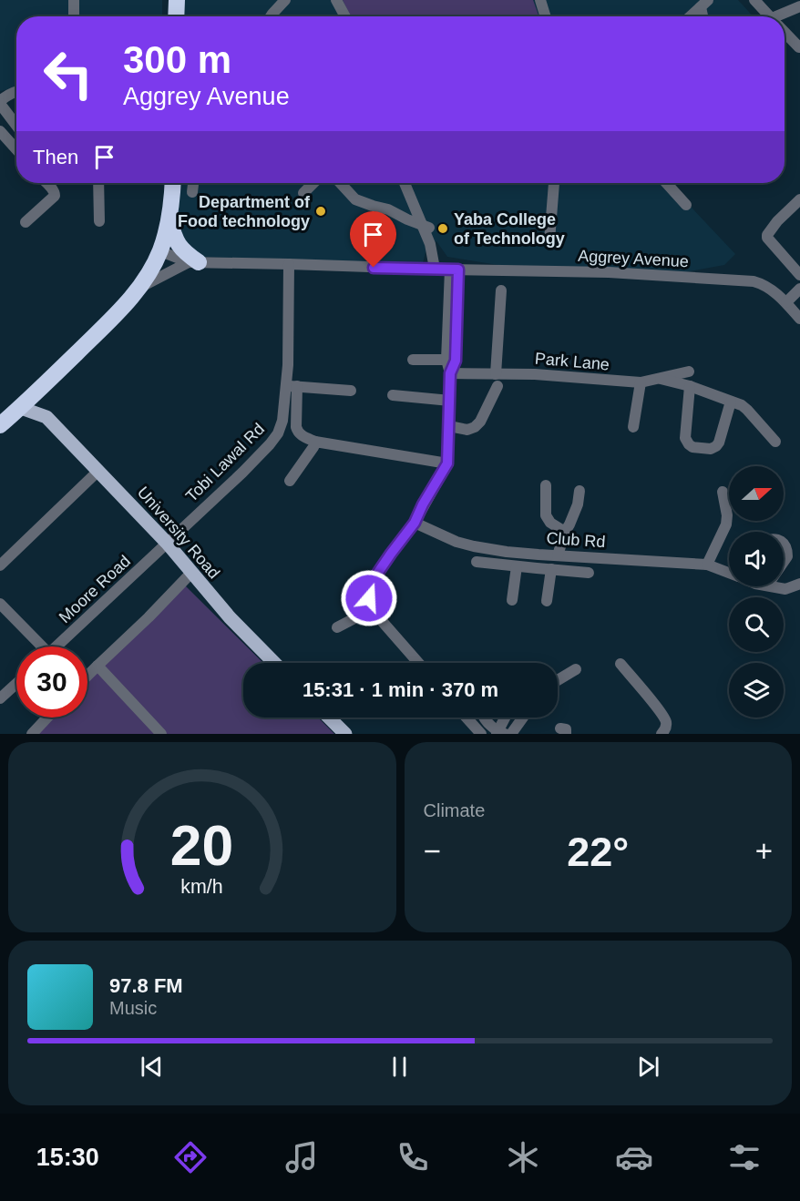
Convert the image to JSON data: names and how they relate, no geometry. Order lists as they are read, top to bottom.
{
  "streets": {
    "main road": ["University Road"],
    "street": [
      "Aggrey Avenue",
      "Park Lane",
      "Tobi Lawal Rd",
      "Club Rd",
      "Moore Road"
    ]
  },
  "crossings": [
    ["Aggrey Avenue", "Tobi Lawal Rd"],
    ["Tobi Lawal Rd", "University Road"],
    ["Tobi Lawal Rd", "Moore Road"],
    ["University Road", "Moore Road"]
  ],
  "places": ["Department of Food technology", "Yaba College of Technology"],
  "north": "right",
  "page": {
    "turn": ["300 m", "Aggrey Avenue"],
    "then": "Then",
    "limit": "30",
    "trip": "15:31 · 1 min · 370 m",
    "tile": "Climate",
    "heat": ["−", "22°", "+"],
    "song": ["97.8 FM", "Music"],
    "tabs": "15:30",
    "gauge": ["20", "km/h"]
  }
}
